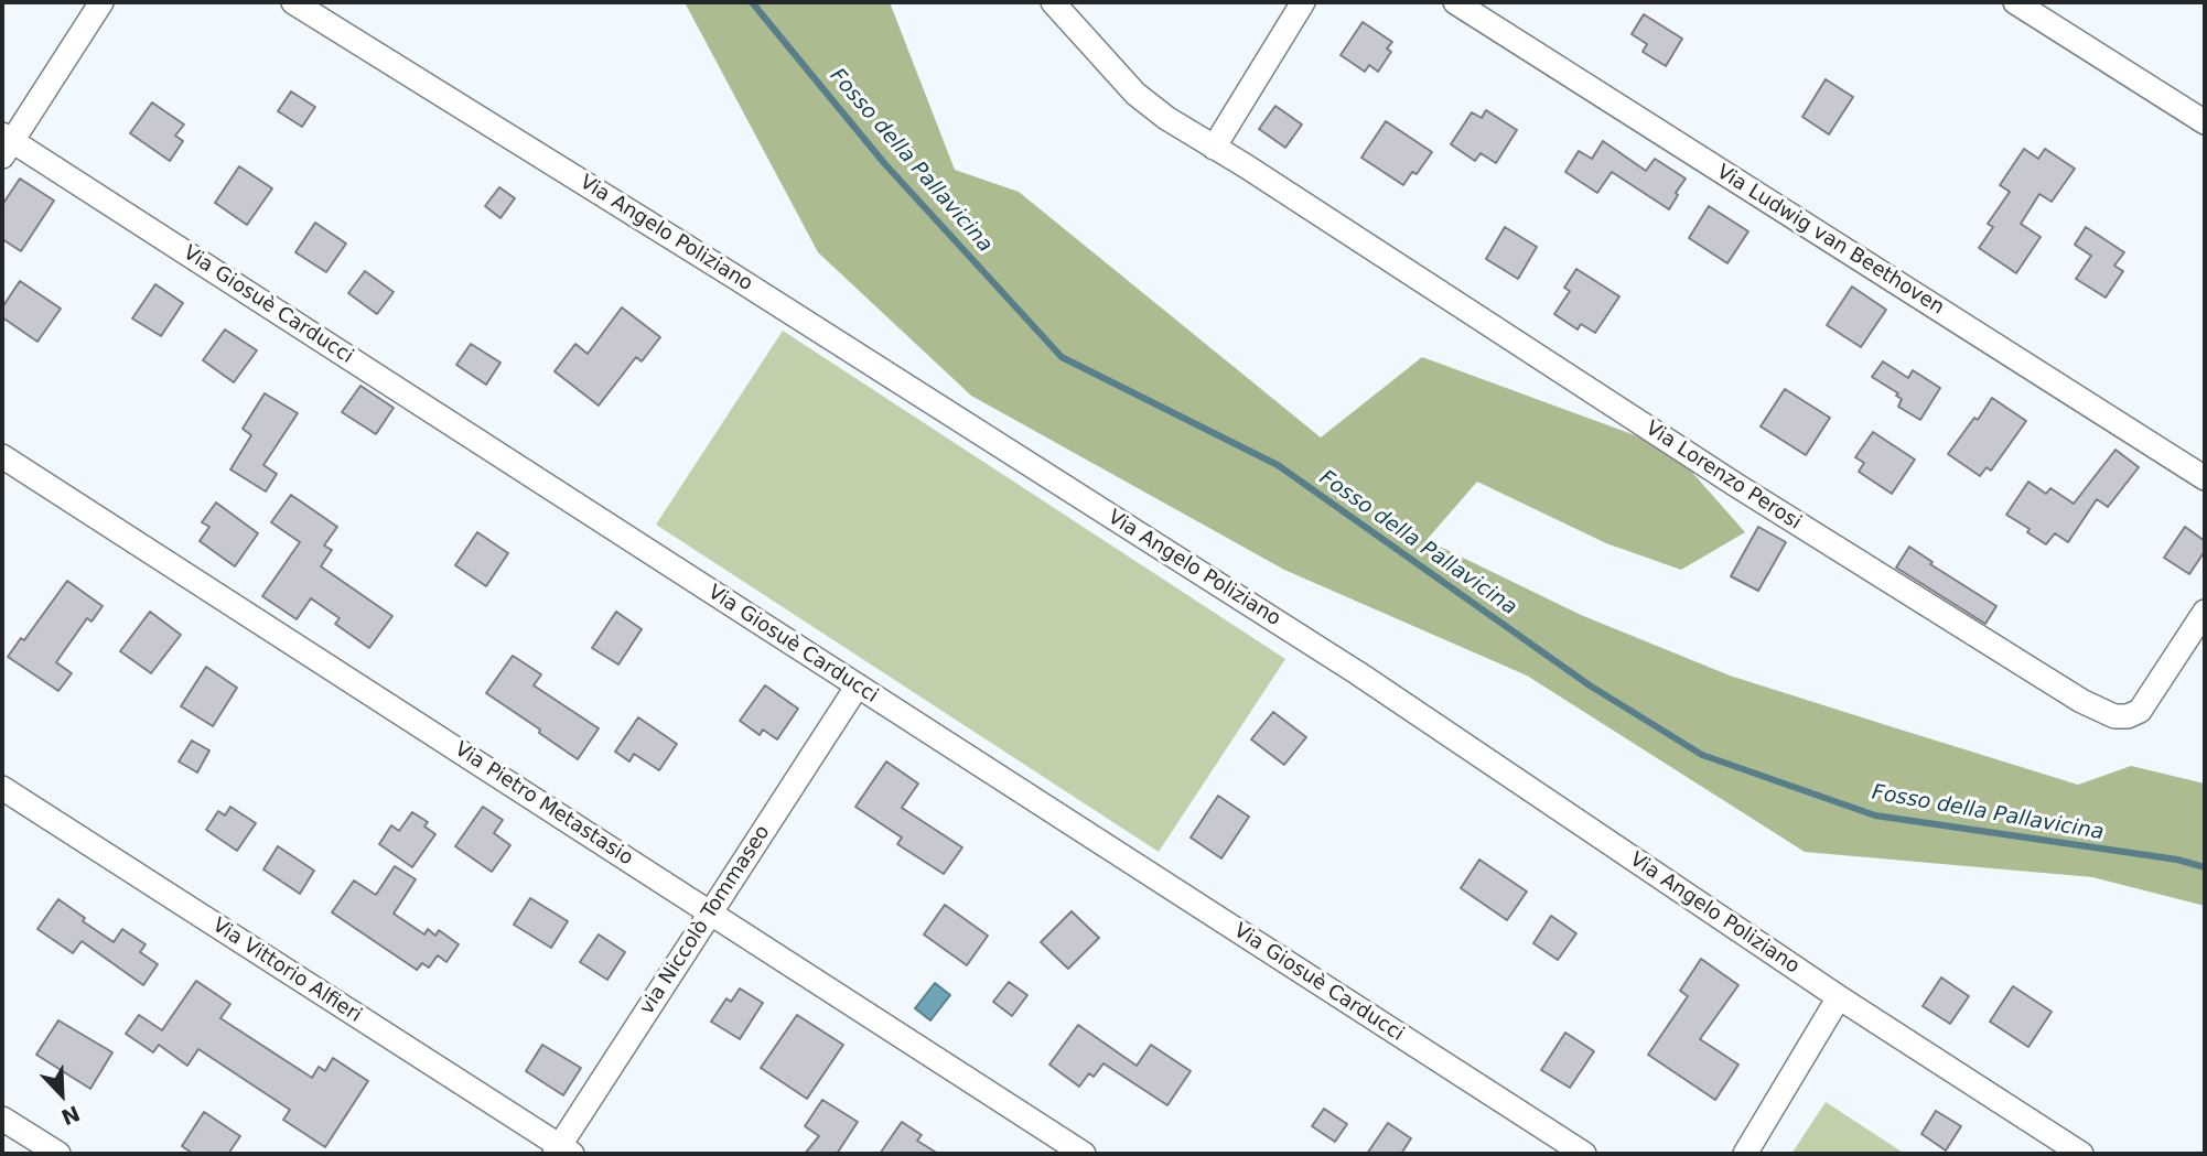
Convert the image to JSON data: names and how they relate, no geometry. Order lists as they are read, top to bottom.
{
  "streets": {
    "street": [
      "Via Angelo Poliziano",
      "Via Ludwig van Beethoven",
      "Via Giosuè Carducci",
      "Via Lorenzo Perosi",
      "Via Pietro Metastasio",
      "via Niccolò Tommaseo",
      "Via Vittorio Alfieri"
    ]
  },
  "crossings": [
    ["Via Giosuè Carducci", "via Niccolò Tommaseo"],
    ["Via Pietro Metastasio", "via Niccolò Tommaseo"],
    ["via Niccolò Tommaseo", "Via Vittorio Alfieri"]
  ],
  "water": ["Fosso della Pallavicina"],
  "north": "bottom right"
}
